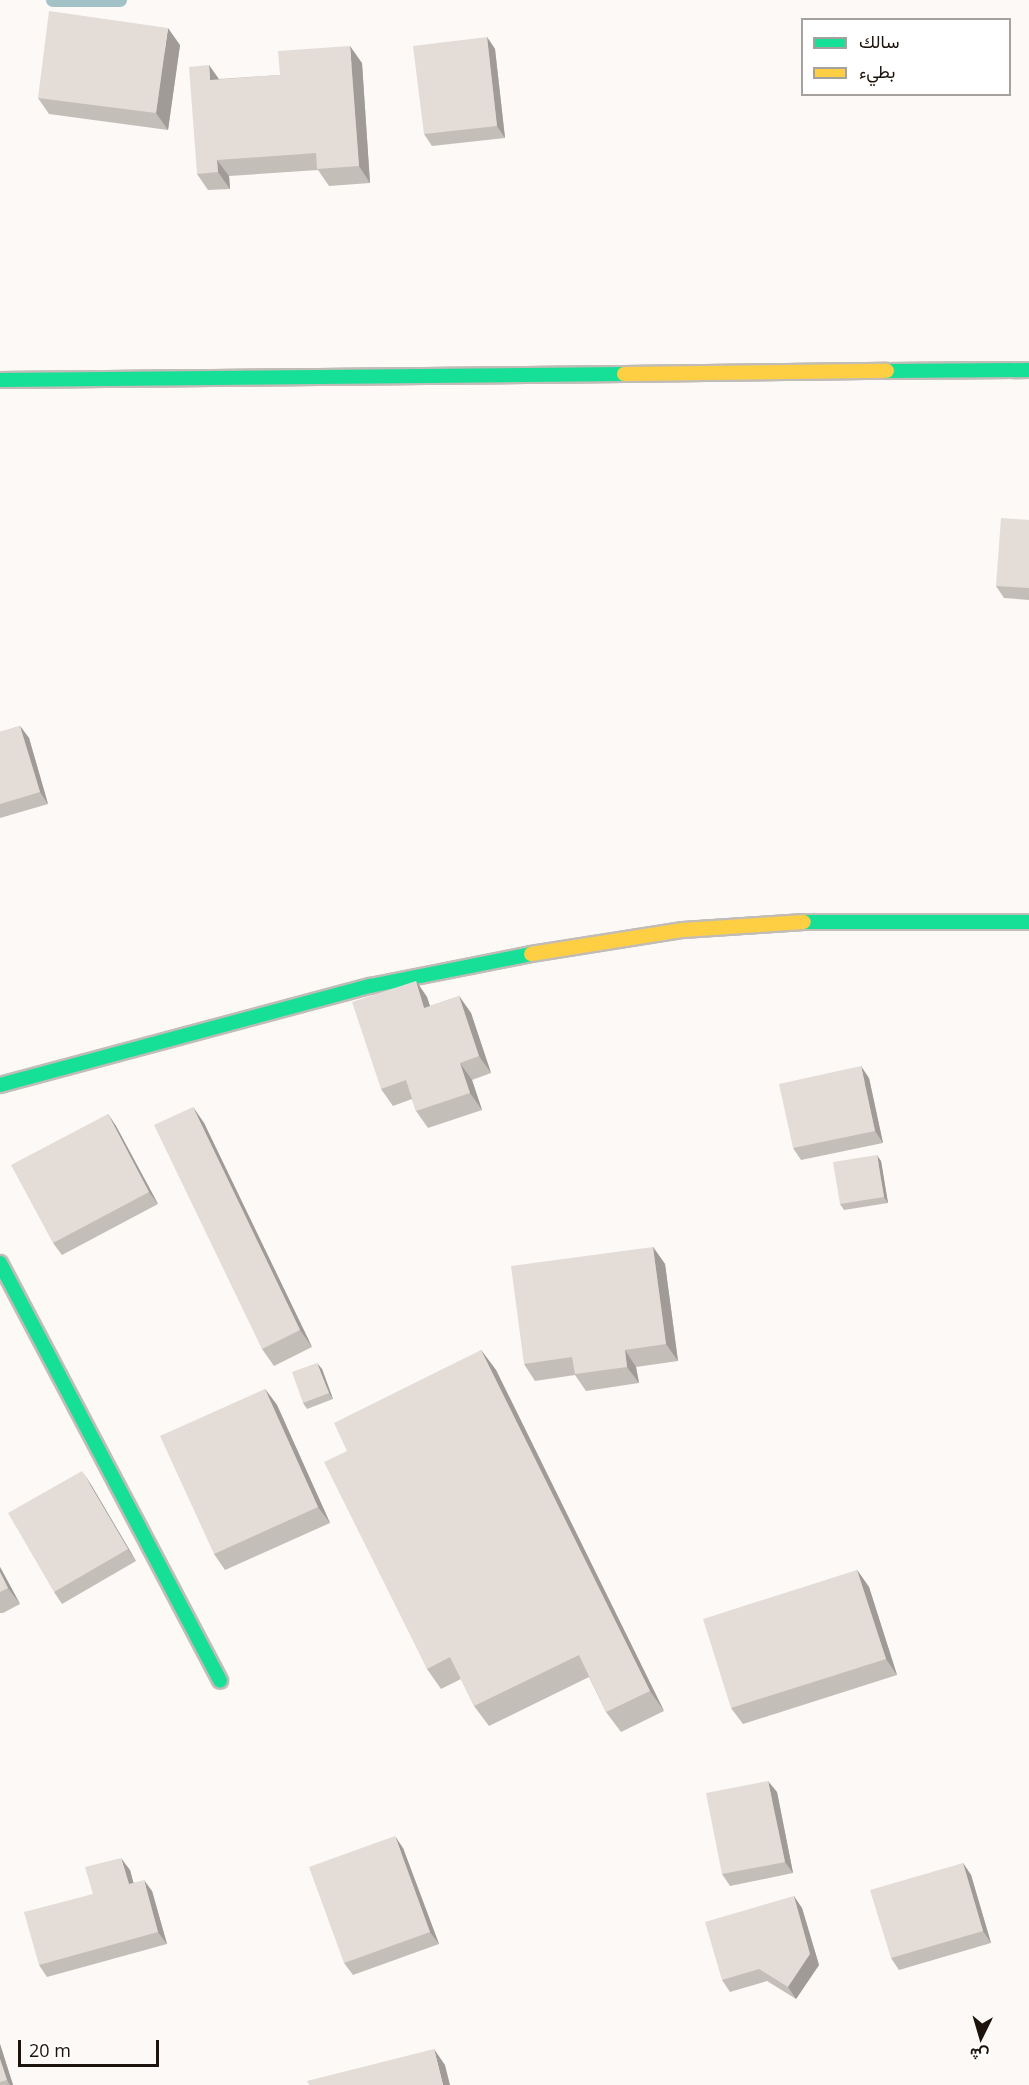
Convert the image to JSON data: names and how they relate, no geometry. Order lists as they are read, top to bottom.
{
  "legend": ["سالك", "بطيء"],
  "scale_bar": "20 m",
  "north": "bottom"
}
